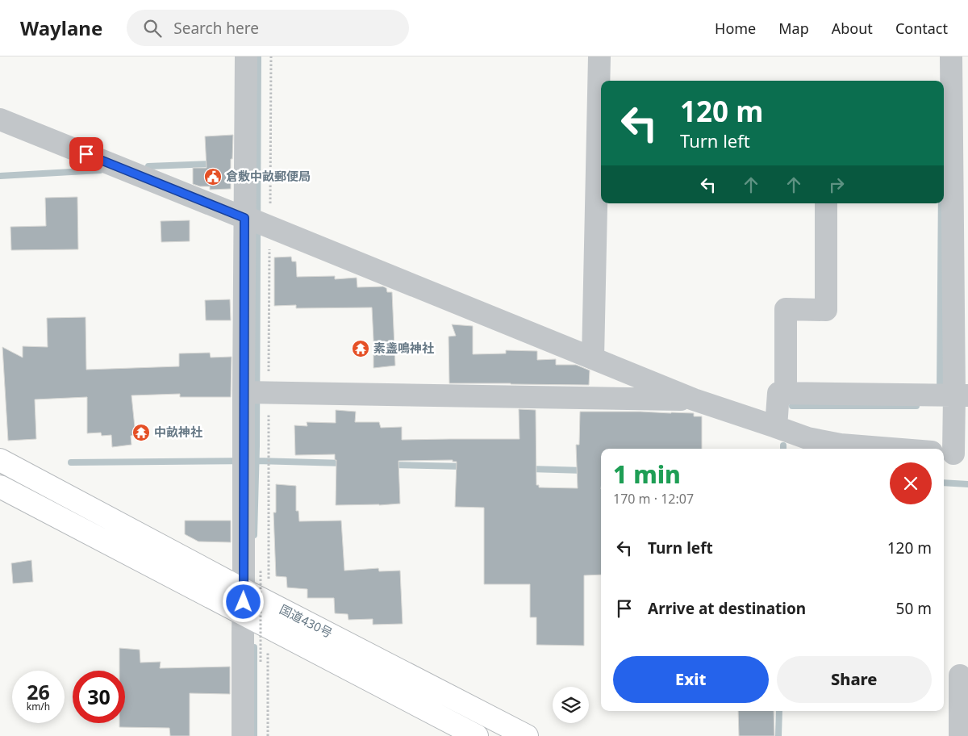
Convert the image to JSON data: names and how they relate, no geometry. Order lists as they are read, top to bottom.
{
  "streets": {
    "highway": ["国道430号"]
  },
  "places": {
    "public building": ["倉敷中畝郵便局"],
    "temple": ["素盞鳴神社", "中畝神社"]
  },
  "page": {
    "header": "Waylane",
    "search": "Search here",
    "nav": [
      "Home",
      "Map",
      "About",
      "Contact"
    ],
    "turn": ["120 m", "Turn left"],
    "heading": ["1 min", "170 m · 12:07"],
    "list": [
      {
        "name": "Turn left",
        "value": "120 m"
      },
      {
        "name": "Arrive at destination",
        "value": "50 m"
      }
    ],
    "buttons": ["Exit", "Share"],
    "speed": "26 km/h",
    "limit": "30"
  }
}
